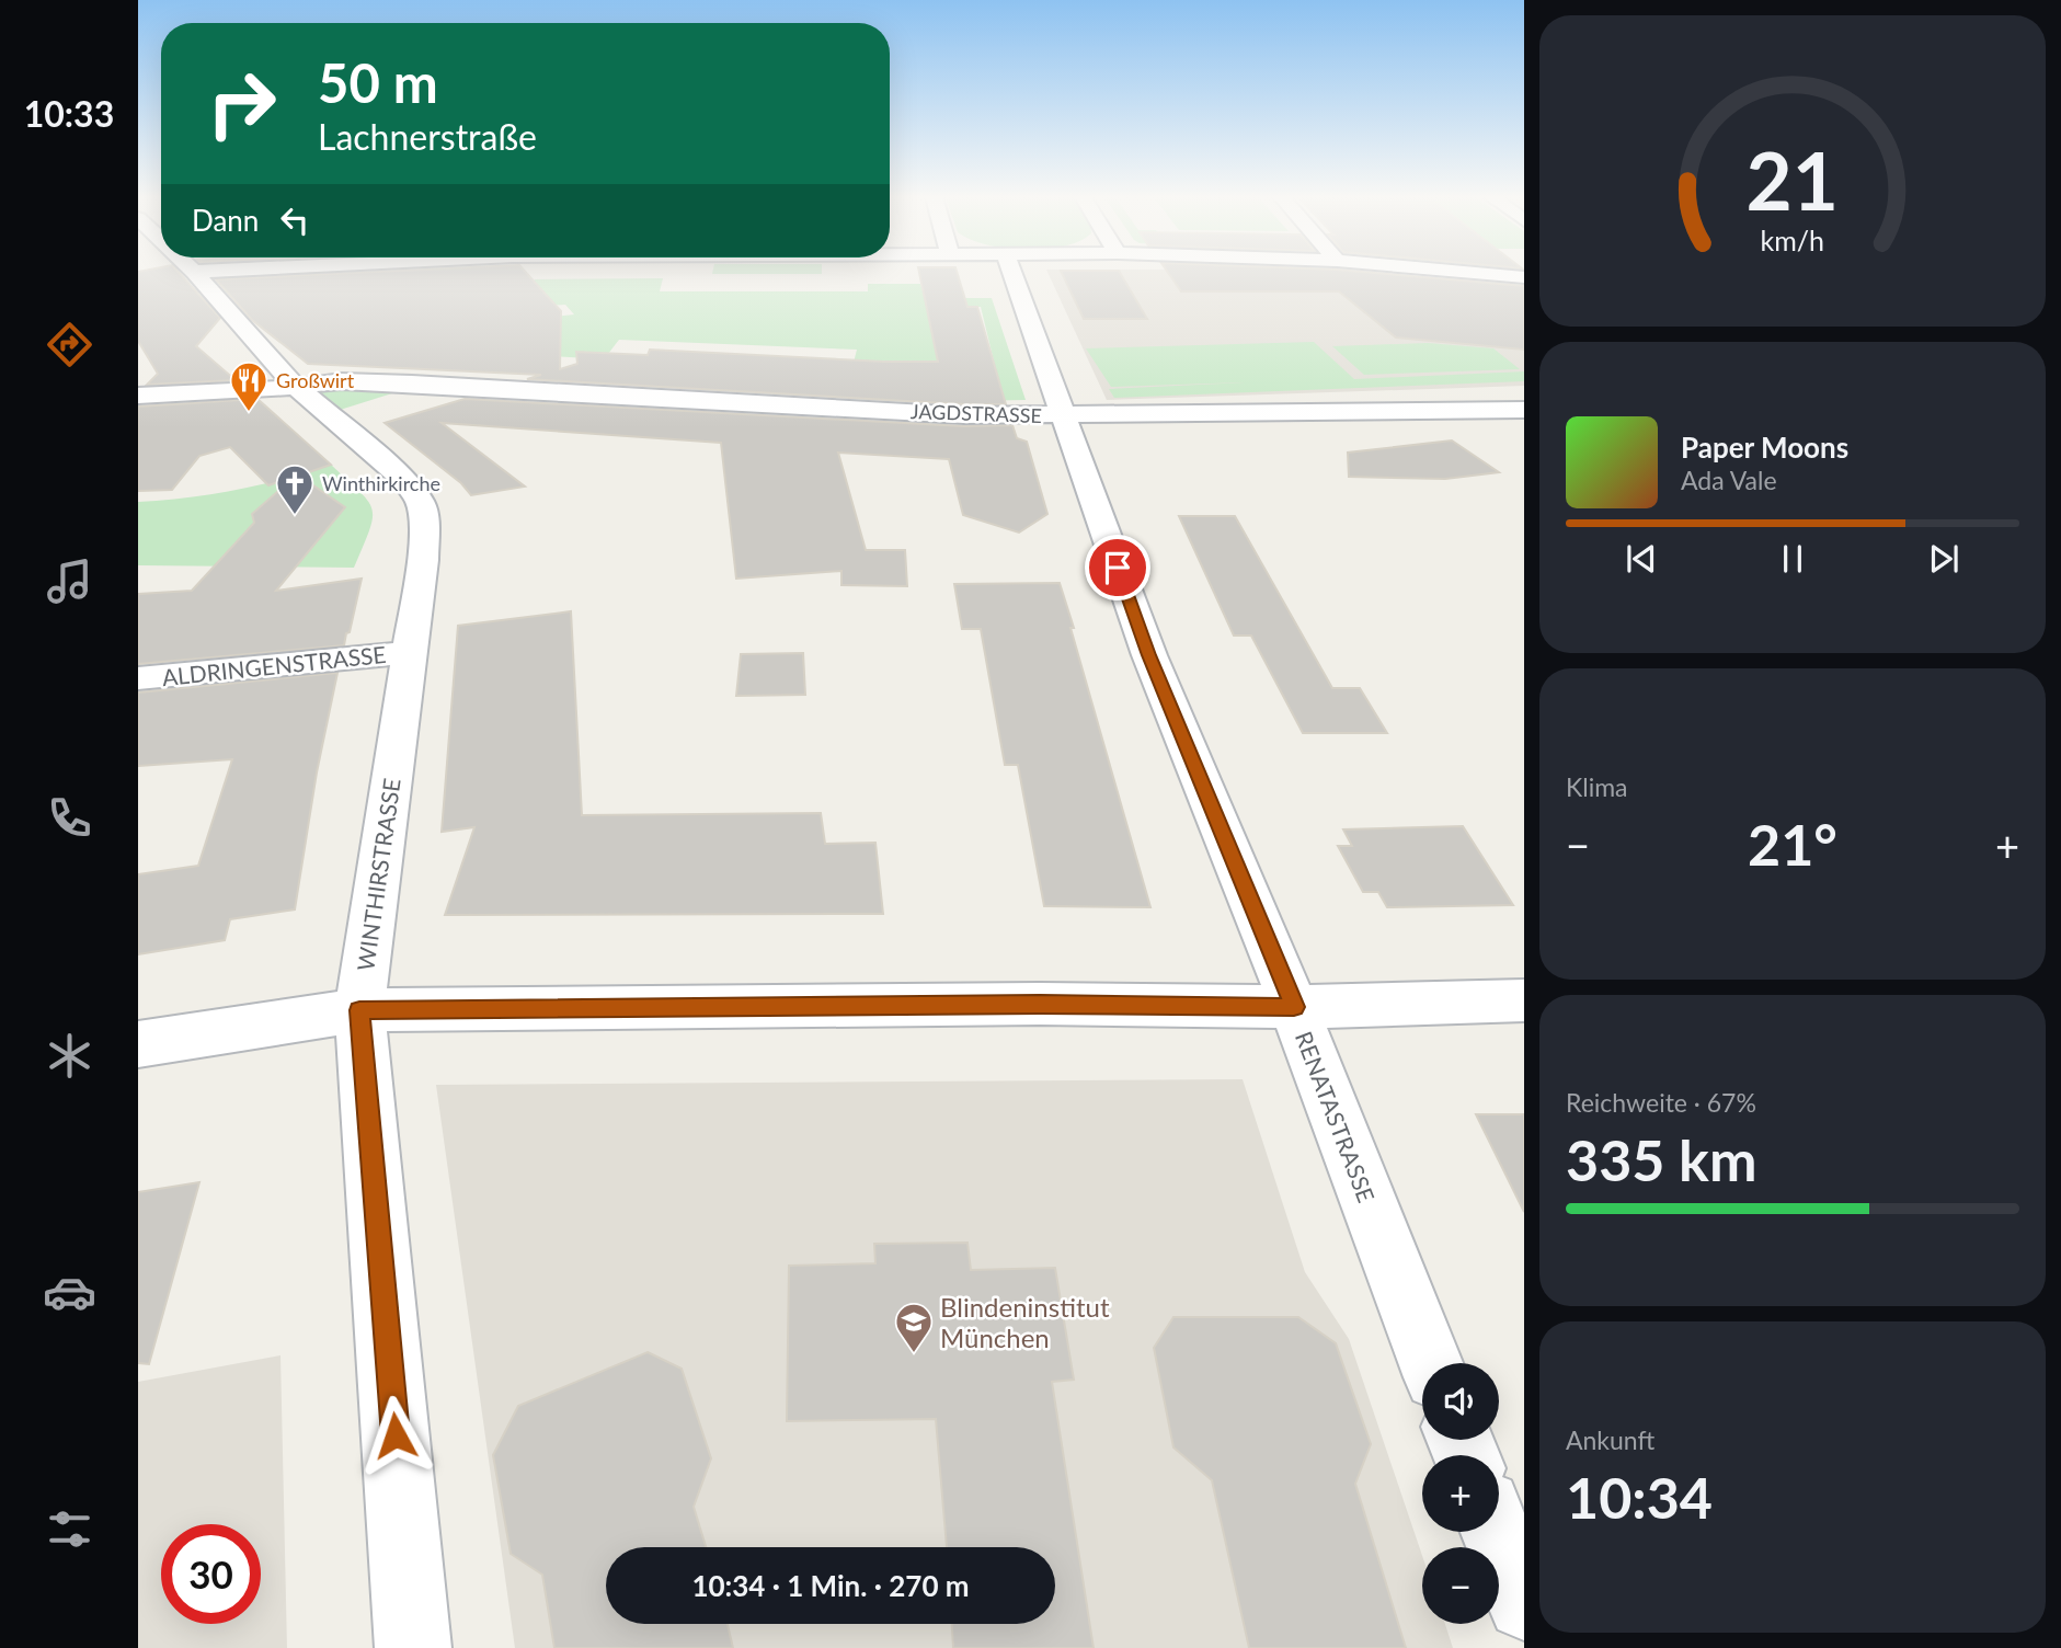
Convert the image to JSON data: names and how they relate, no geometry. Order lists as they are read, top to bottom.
{
  "streets": {
    "street": [
      "JAGDSTRASSE",
      "ALDRINGENSTRASSE",
      "WINTHIRSTRASSE",
      "RENATASTRASSE"
    ]
  },
  "crossings": [
    ["JAGDSTRASSE", "WINTHIRSTRASSE"],
    ["JAGDSTRASSE", "RENATASTRASSE"],
    ["ALDRINGENSTRASSE", "WINTHIRSTRASSE"]
  ],
  "places": {
    "restaurant": ["Großwirt"],
    "church": ["Winthirkirche"],
    "school or university": ["Blindeninstitut München"]
  },
  "page": {
    "tabs": "10:33",
    "turn": ["50 m", "Lachnerstraße"],
    "then": "Dann",
    "song": ["Paper Moons", "Ada Vale"],
    "tile": [
      "Klima",
      ["Reichweite · 67%", "335 km"],
      ["Ankunft", "10:34"]
    ],
    "heat": ["−", "21°", "+"],
    "map_buttons": ["+", "−"],
    "limit": "30",
    "trip": "10:34 · 1 Min. · 270 m",
    "gauge": ["21", "km/h"]
  }
}
